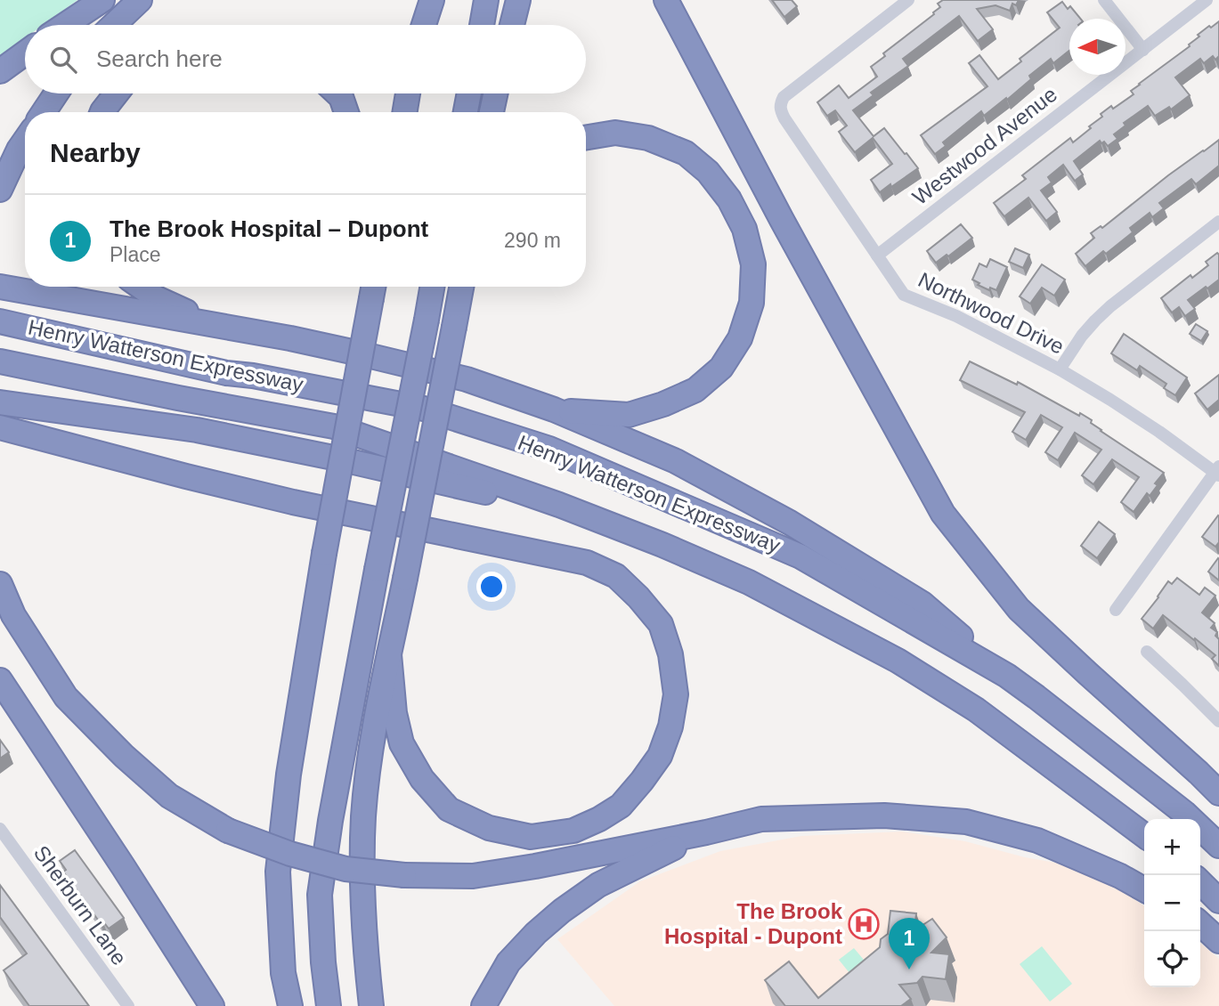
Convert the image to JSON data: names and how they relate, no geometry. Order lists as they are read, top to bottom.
{
  "streets": {
    "highway": ["Henry Watterson Expressway"],
    "street": ["Westwood Avenue", "Northwood Drive", "Sherburn Lane"]
  },
  "crossings": [
    ["Westwood Avenue", "Northwood Drive"]
  ],
  "places": {
    "hospital": ["The Brook Hospital - Dupont"]
  },
  "north": "left",
  "page": {
    "search": "Search here",
    "heading": "Nearby",
    "list": [
      {
        "mark": "1",
        "name": "The Brook Hospital – Dupont",
        "note": "Place",
        "value": "290 m"
      }
    ],
    "map_buttons": ["+", "−"],
    "pins": "1"
  }
}
